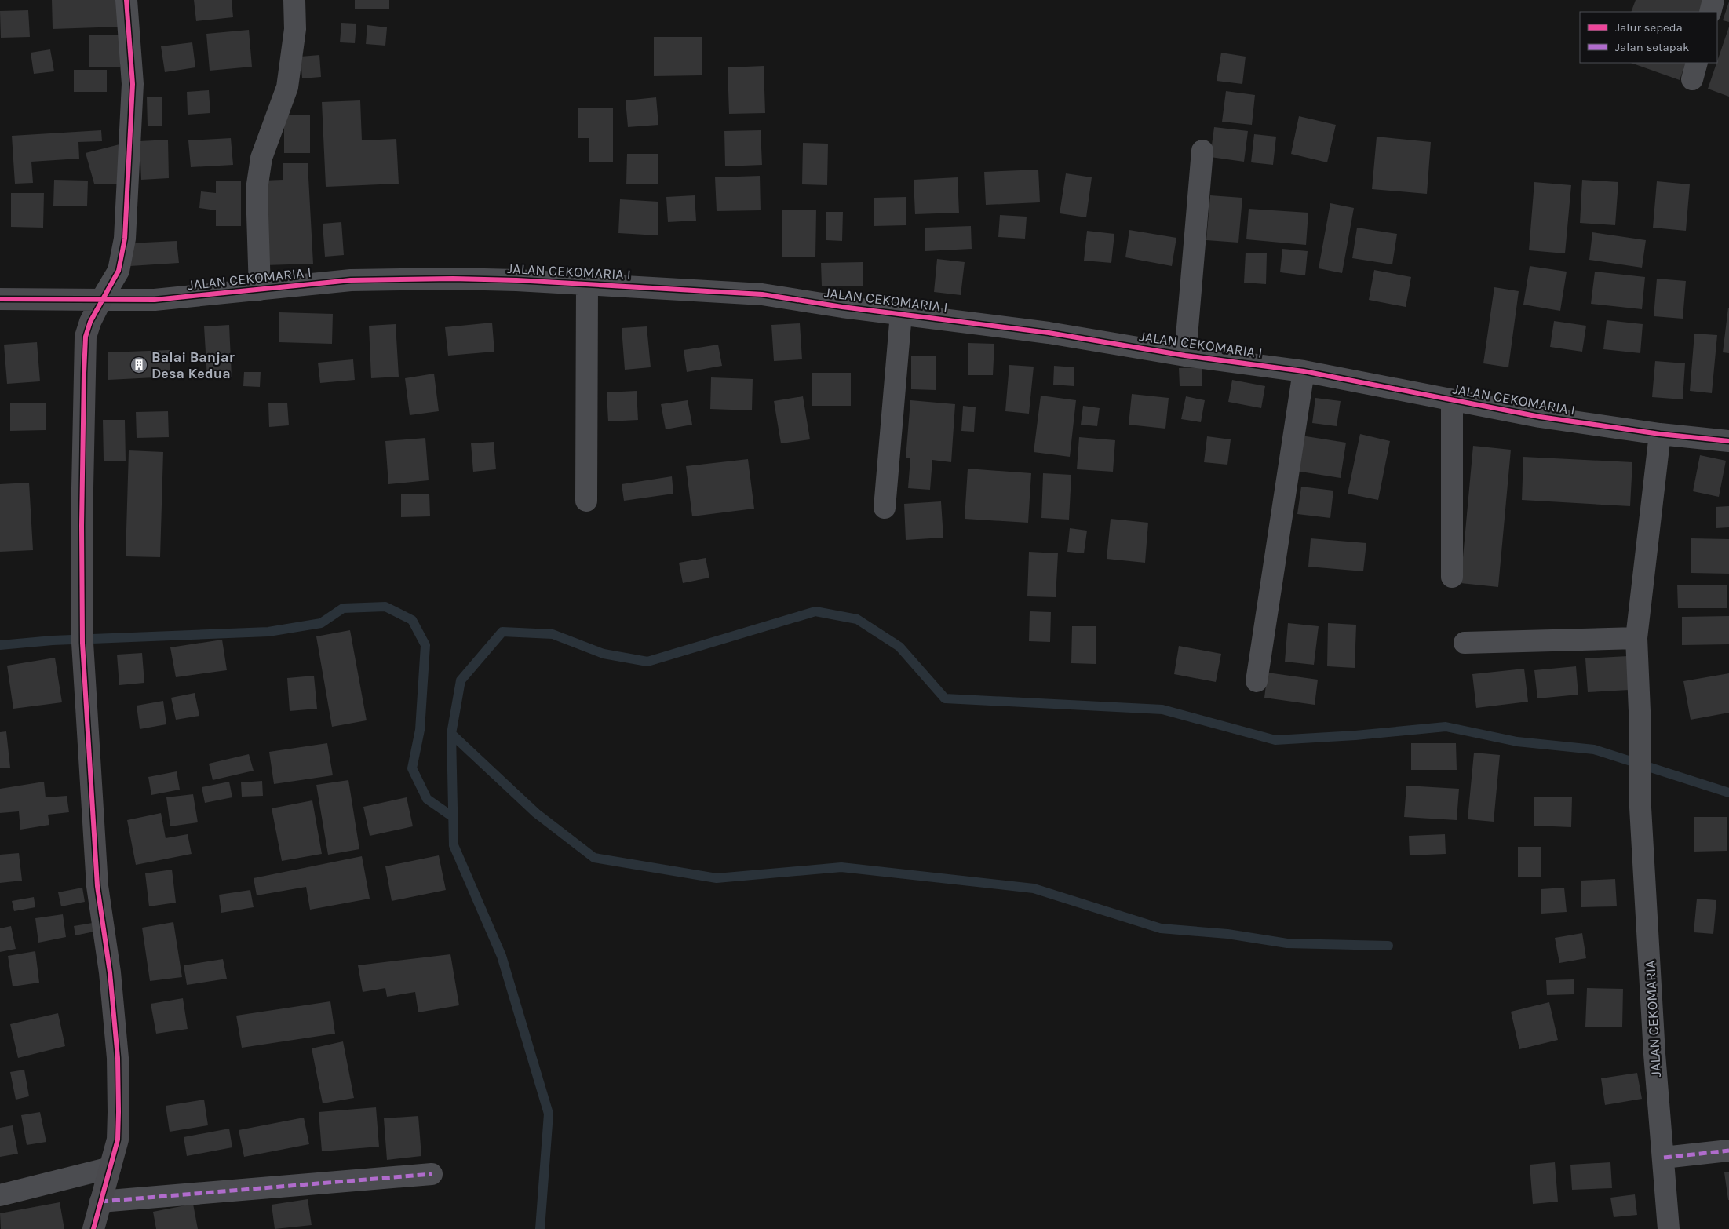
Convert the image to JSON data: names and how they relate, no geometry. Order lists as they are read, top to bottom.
{
  "streets": {
    "street": ["JALAN CEKOMARIA I", "JALAN CEKOMARIA"]
  },
  "crossings": [
    ["JALAN CEKOMARIA I", "JALAN CEKOMARIA"]
  ],
  "places": {
    "building": ["Balai Banjar Desa Kedua"]
  },
  "legend": ["Jalur sepeda", "Jalan setapak"]
}
